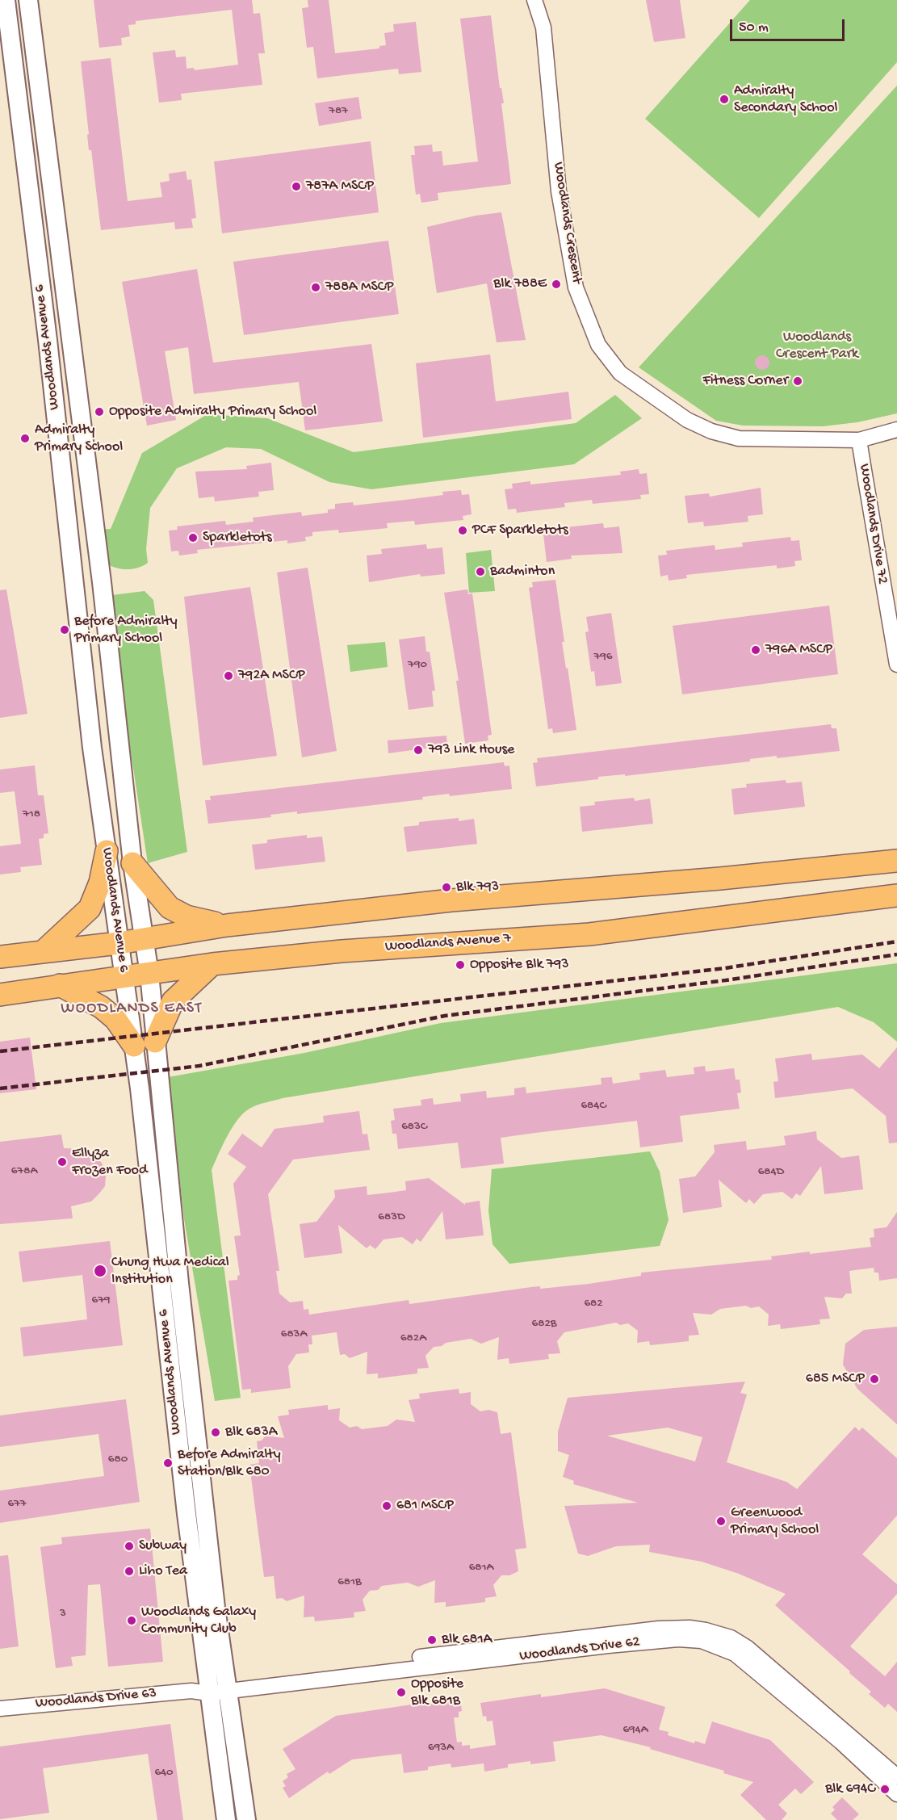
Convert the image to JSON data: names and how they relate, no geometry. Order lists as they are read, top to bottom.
{
  "streets": {
    "main road": ["Woodlands Avenue 7"],
    "street": [
      "Woodlands Crescent",
      "Woodlands Avenue 6",
      "Woodlands Drive 72",
      "Woodlands Drive 62",
      "Woodlands Drive 63"
    ]
  },
  "crossings": [
    ["Woodlands Crescent", "Woodlands Drive 72"],
    ["Woodlands Avenue 6", "Woodlands Avenue 7"],
    ["Woodlands Avenue 6", "Woodlands Drive 62"],
    ["Woodlands Avenue 6", "Woodlands Drive 63"],
    ["Woodlands Drive 62", "Woodlands Drive 63"]
  ],
  "districts": ["WOODLANDS EAST"],
  "parks": ["Woodlands Crescent Park"],
  "places": [
    "Admiralty Secondary School",
    "787A MSCP",
    "Blk 788E",
    "788A MSCP",
    "Fitness Corner",
    "Opposite Admiralty Primary School",
    "Admiralty Primary School",
    "PCF Sparkletots",
    "Sparkletots",
    "Badminton",
    "Before Admiralty Primary School",
    "796A MSCP",
    "792A MSCP",
    "793 Link House",
    "Blk 793",
    "Opposite Blk 793",
    "Ellyza Frozen Food",
    "Chung Hwa Medical Institution",
    "685 MSCP",
    "Blk 683A",
    "Before Admiralty Station/Blk 680",
    "681 MSCP",
    "Greenwood Primary School",
    "Subway",
    "Liho Tea",
    "Woodlands Galaxy Community Club",
    "Blk 681A",
    "Opposite Blk 681B",
    "Blk 694C"
  ],
  "house_numbers": [
    "787",
    "796",
    "790",
    "718",
    "684C",
    "683C",
    "678A",
    "684D",
    "683D",
    "679",
    "682",
    "682B",
    "683A",
    "682A",
    "680",
    "677",
    "681A",
    "681B",
    "3",
    "694A",
    "693A",
    "640"
  ],
  "scale_bar": "50 m"
}
